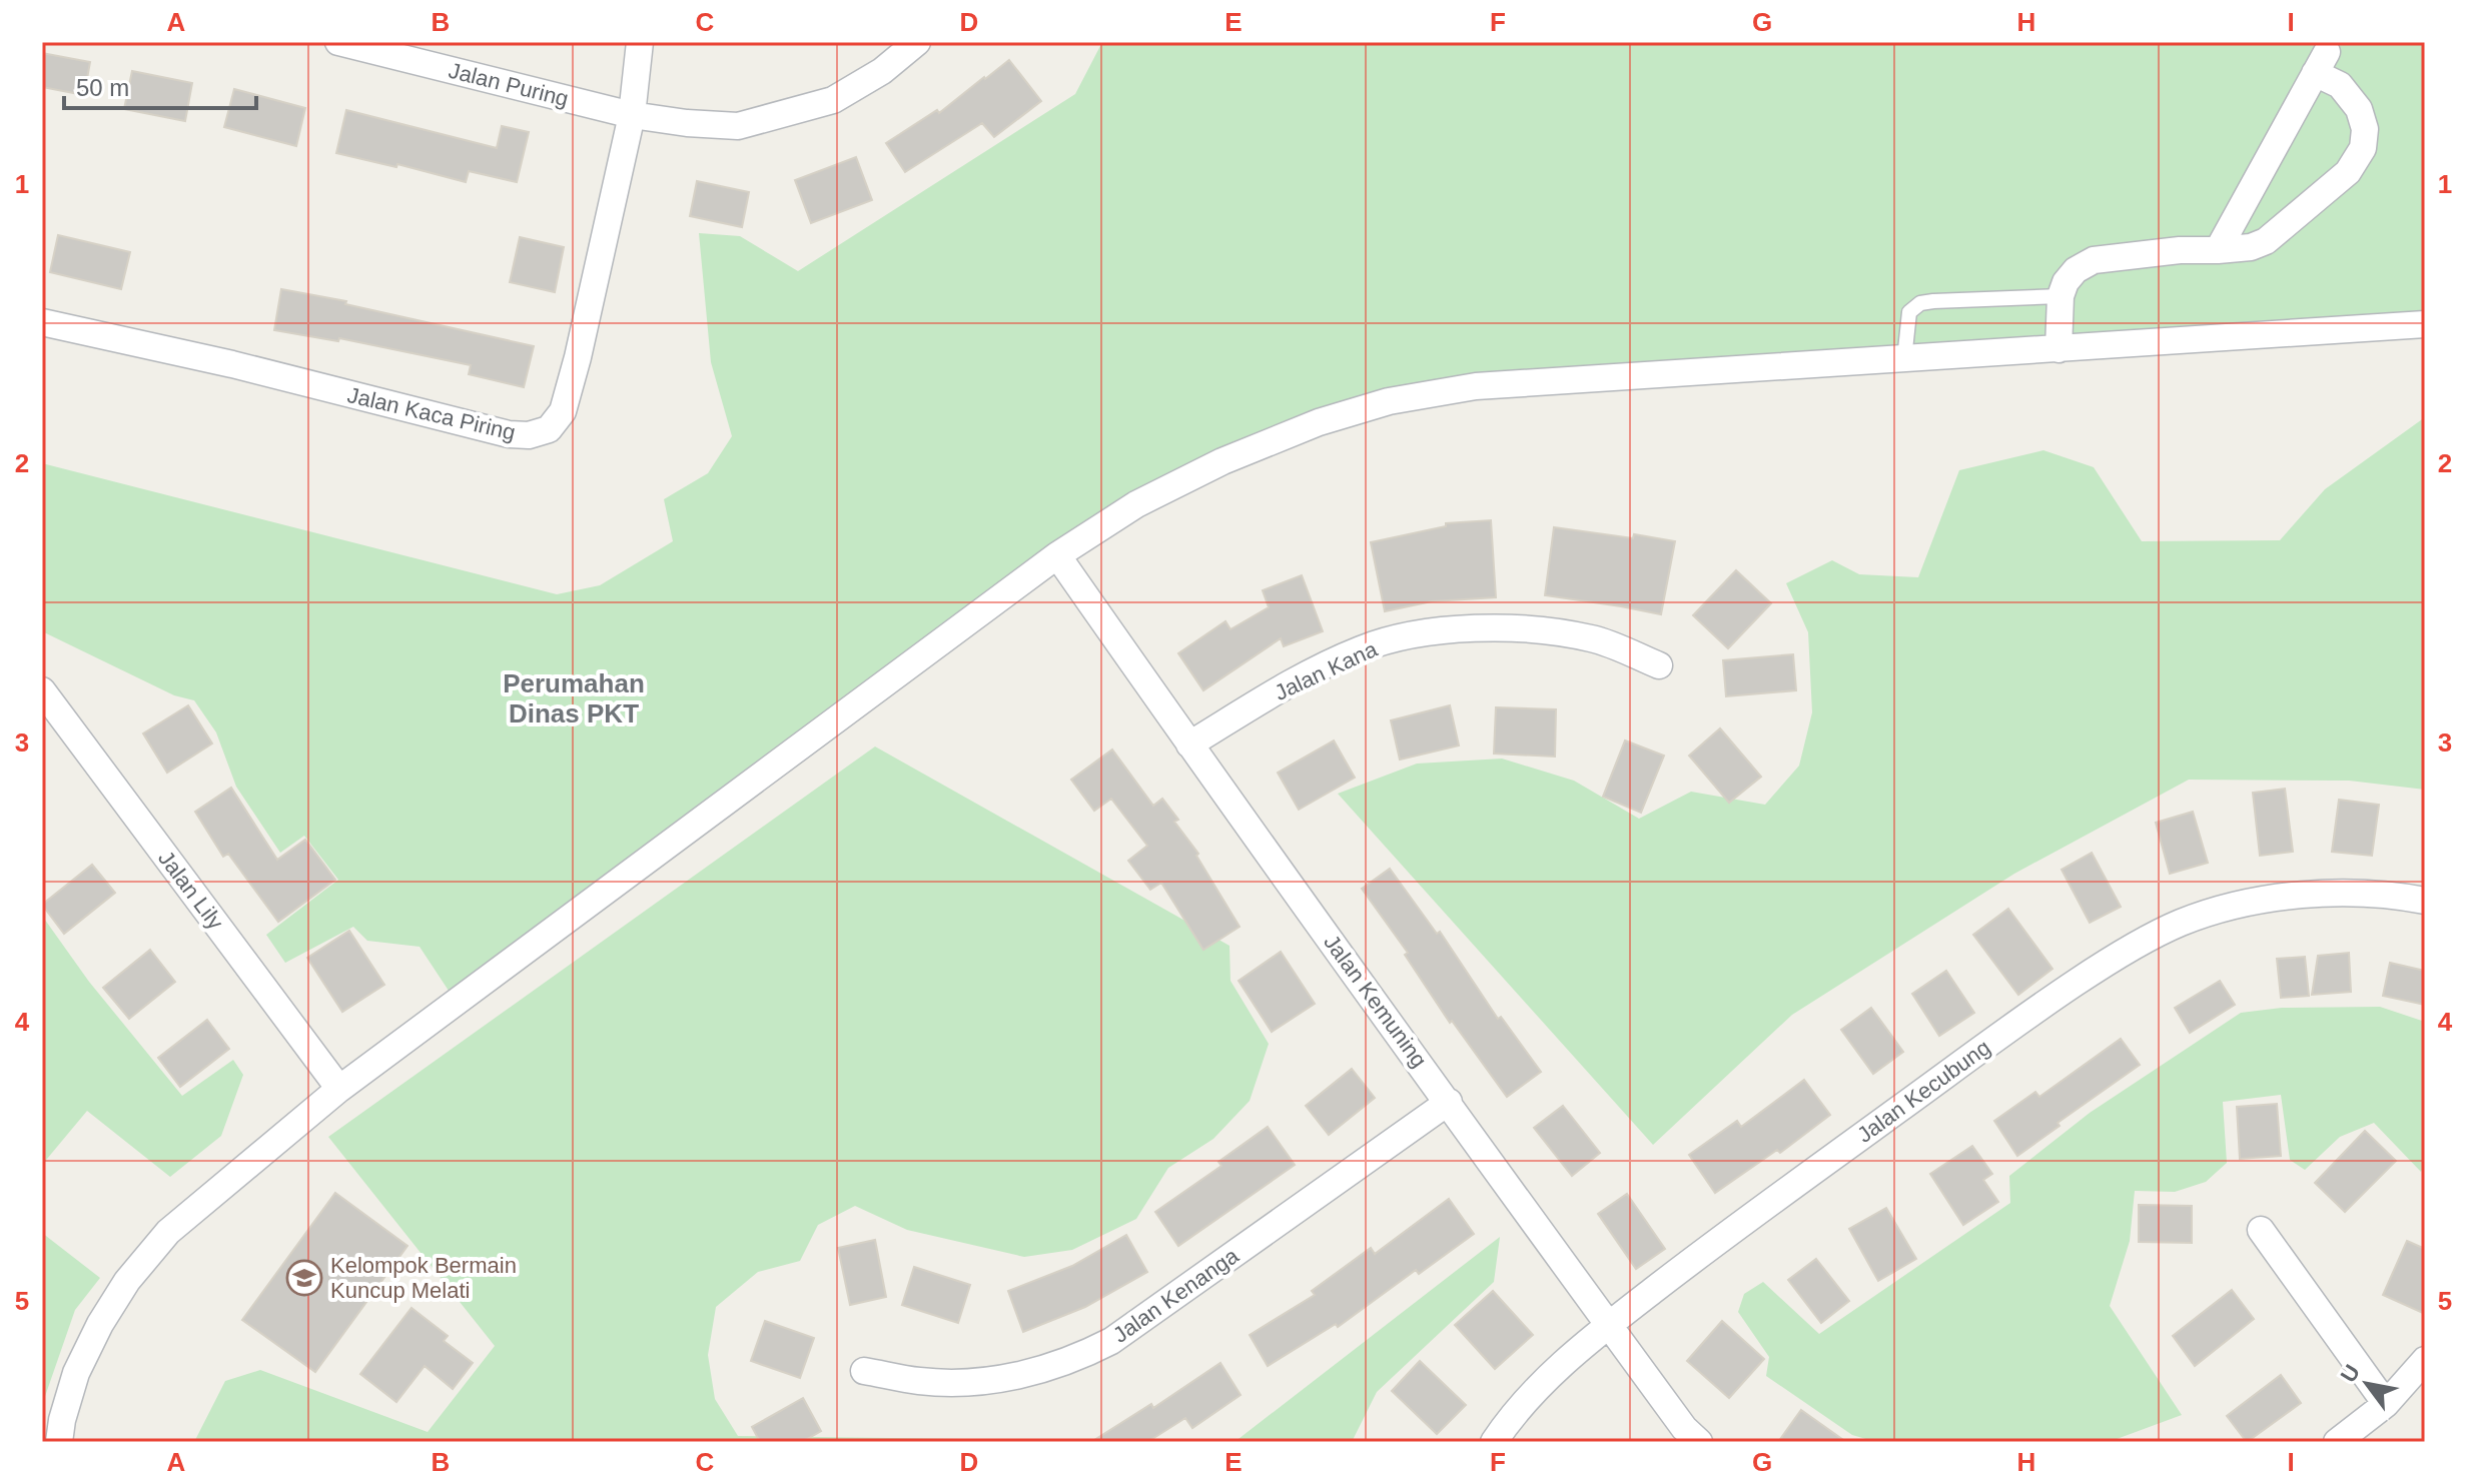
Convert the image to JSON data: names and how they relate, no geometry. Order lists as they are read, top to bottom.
{
  "streets": {
    "street": [
      "Jalan Puring",
      "Jalan Kaca Piring",
      "Jalan Kana",
      "Jalan Lily",
      "Jalan Kemuning",
      "Jalan Kecubung",
      "Jalan Kenanga"
    ]
  },
  "crossings": [
    ["Jalan Puring", "Jalan Kaca Piring"],
    ["Jalan Kana", "Jalan Kemuning"],
    ["Jalan Kemuning", "Jalan Kecubung"],
    ["Jalan Kemuning", "Jalan Kenanga"]
  ],
  "districts": ["Perumahan Dinas PKT"],
  "places": {
    "school or university": ["Kelompok Bermain Kuncup Melati"]
  },
  "scale_bar": "50 m",
  "north": "top left",
  "grid": {
    "columns": [
      "A",
      "B",
      "C",
      "D",
      "E",
      "F",
      "G",
      "H",
      "I"
    ],
    "rows": [
      "1",
      "2",
      "3",
      "4",
      "5"
    ]
  }
}
